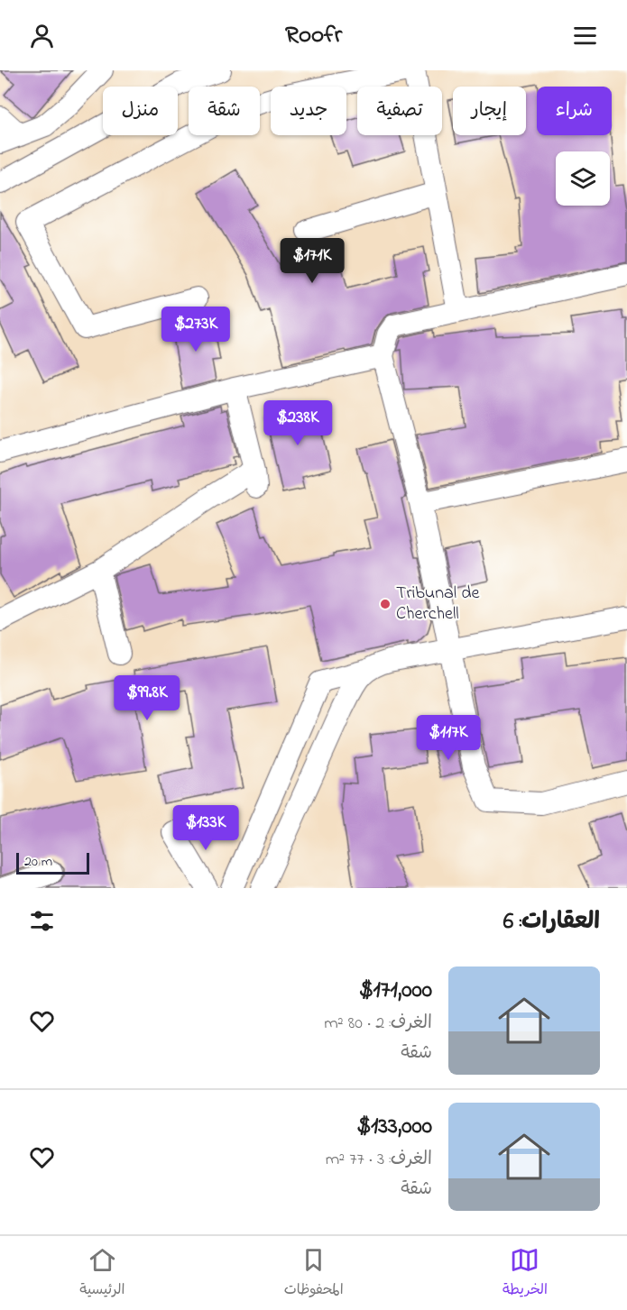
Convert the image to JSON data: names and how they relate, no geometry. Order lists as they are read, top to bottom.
{
  "places": ["Tribunal de Cherchell"],
  "scale_bar": "20 m",
  "page": {
    "header": "Roofr",
    "chip": [
      "شراء",
      "إيجار",
      "تصفية",
      "جديد",
      "شقة",
      "منزل"
    ],
    "price": [
      "$171K",
      "$273K",
      "$238K",
      "$99.8K",
      "$117K",
      "$133K"
    ],
    "scale": "20 m",
    "heading": "العقارات: 6",
    "list": [
      {
        "name": "$171,000",
        "note": "الغرف: 2 · 80 m² · شقة"
      },
      {
        "name": "$133,000",
        "note": "الغرف: 3 · 77 m² · شقة"
      }
    ],
    "tabs": ["الخريطة", "المحفوظات", "الرئيسية"]
  }
}
